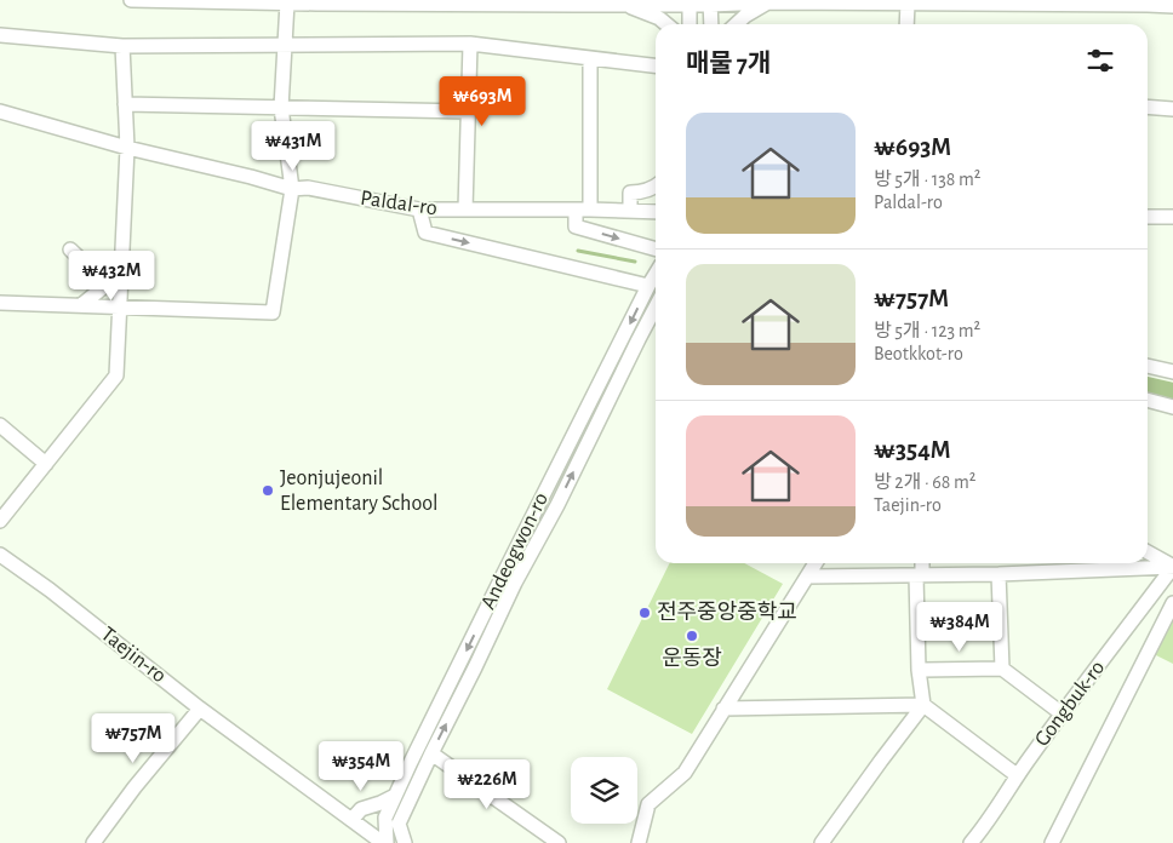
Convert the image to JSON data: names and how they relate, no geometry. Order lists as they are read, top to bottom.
{
  "streets": {
    "street": [
      "Paldal-ro",
      "Andeogwon-ro",
      "Taejin-ro",
      "Gongbuk-ro"
    ]
  },
  "crossings": [
    ["Andeogwon-ro", "Taejin-ro"]
  ],
  "places": ["Jeonjujeonil Elementary School", "전주중앙중학교", "운동장"],
  "page": {
    "heading": "매물 7개",
    "price": [
      "₩693M",
      "₩431M",
      "₩432M",
      "₩384M",
      "₩757M",
      "₩354M",
      "₩226M"
    ],
    "list": [
      {
        "name": "₩693M",
        "note": "방 5개 · 138 m² · Paldal-ro"
      },
      {
        "name": "₩757M",
        "note": "방 5개 · 123 m² · Beotkkot-ro"
      },
      {
        "name": "₩354M",
        "note": "방 2개 · 68 m² · Taejin-ro"
      }
    ]
  }
}
